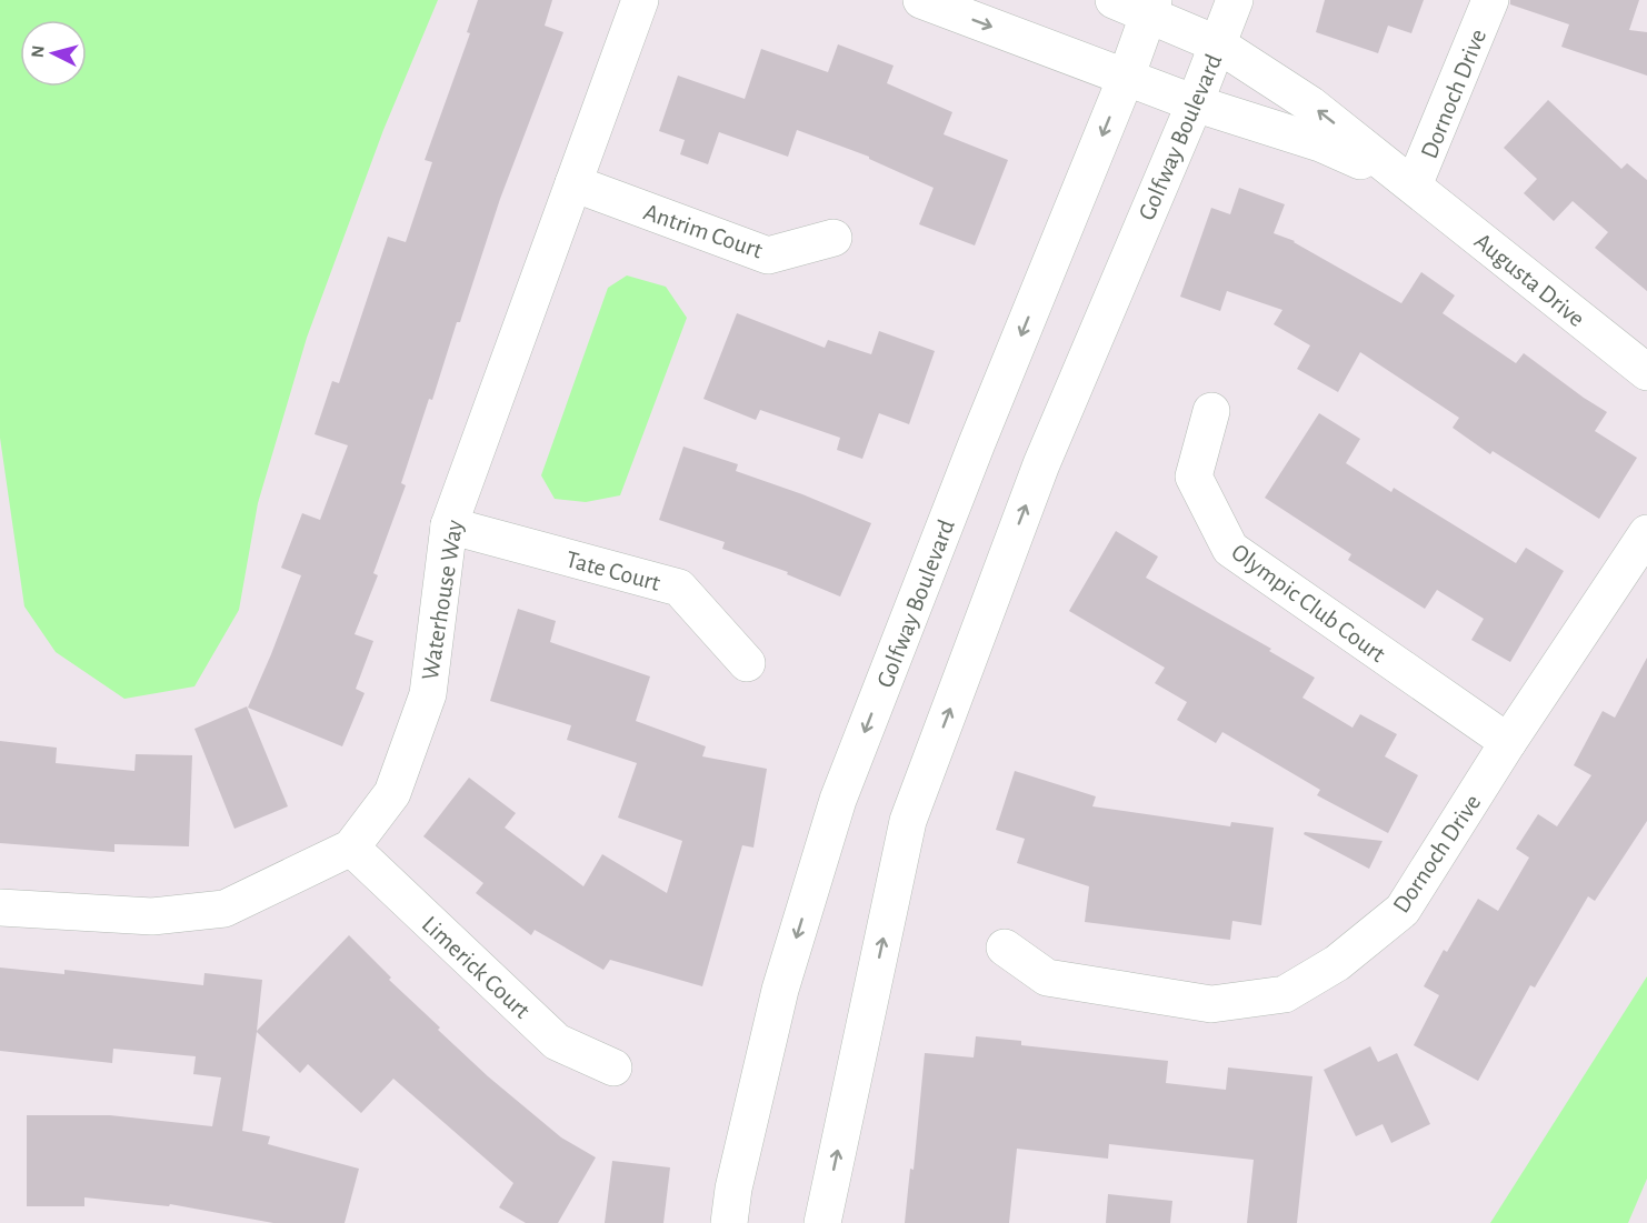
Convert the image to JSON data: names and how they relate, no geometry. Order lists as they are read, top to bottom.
{
  "streets": {
    "street": [
      "Dornoch Drive",
      "Golfway Boulevard",
      "Antrim Court",
      "Augusta Drive",
      "Tate Court",
      "Waterhouse Way",
      "Olympic Club Court",
      "Limerick Court"
    ]
  },
  "crossings": [
    ["Dornoch Drive", "Augusta Drive"],
    ["Dornoch Drive", "Olympic Club Court"],
    ["Golfway Boulevard", "Augusta Drive"],
    ["Antrim Court", "Waterhouse Way"],
    ["Tate Court", "Waterhouse Way"],
    ["Waterhouse Way", "Limerick Court"]
  ],
  "north": "left"
}
